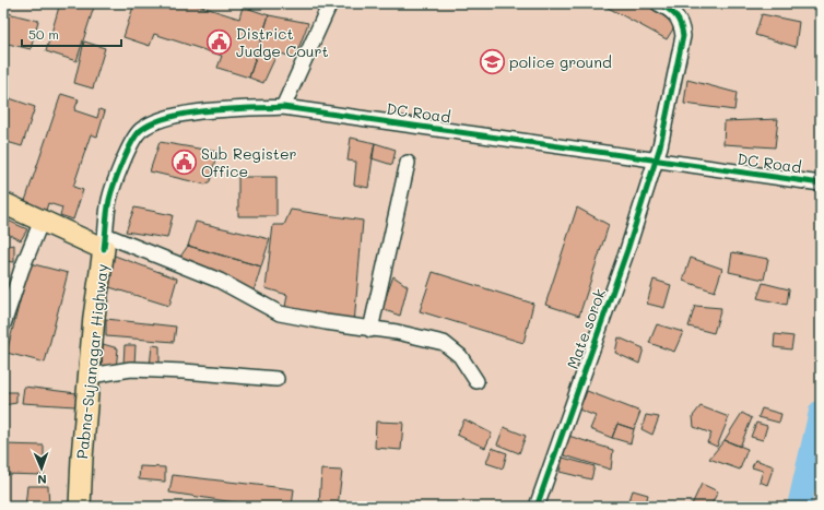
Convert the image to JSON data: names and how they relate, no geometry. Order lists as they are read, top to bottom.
{
  "streets": {
    "highway": ["Pabna-Sujanagar Highway"],
    "street": ["DC Road", "Mate sorok"]
  },
  "crossings": [
    ["DC Road", "Mate sorok"],
    ["DC Road", "Pabna-Sujanagar Highway"]
  ],
  "places": {
    "public building": ["District Judge Court", "Sub Register Office"],
    "school or university": ["police ground"]
  },
  "scale_bar": "50 m",
  "north": "bottom"
}
